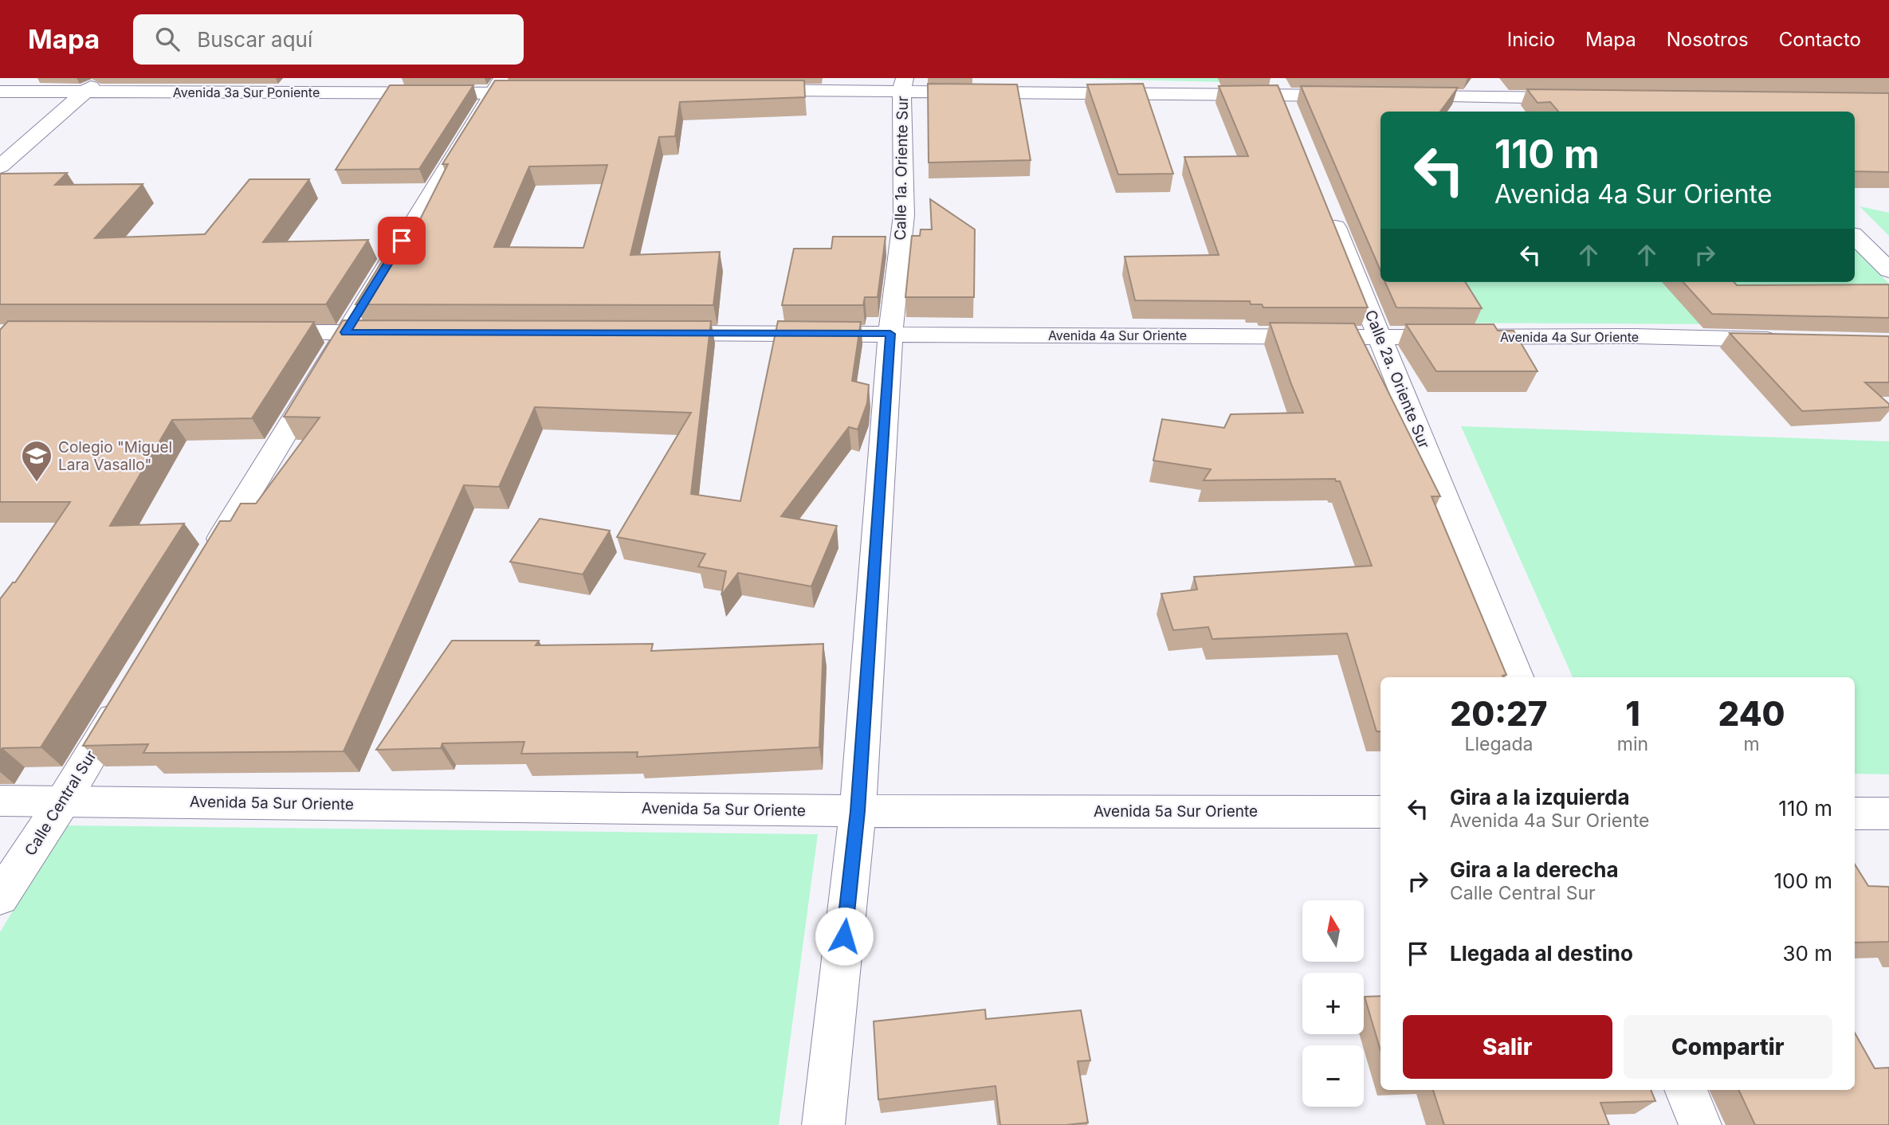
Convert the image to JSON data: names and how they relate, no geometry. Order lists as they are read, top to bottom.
{
  "streets": {
    "street": [
      "Avenida 3a Sur Poniente",
      "Calle 1a. Oriente Sur",
      "Avenida 4a Sur Oriente",
      "Calle 2a. Oriente Sur",
      "Calle Central Sur",
      "Avenida 5a Sur Oriente"
    ]
  },
  "crossings": [
    ["Calle 1a. Oriente Sur", "Avenida 4a Sur Oriente"],
    ["Calle 1a. Oriente Sur", "Avenida 5a Sur Oriente"],
    ["Avenida 4a Sur Oriente", "Calle 2a. Oriente Sur"],
    ["Calle Central Sur", "Avenida 5a Sur Oriente"]
  ],
  "places": {
    "school or university": ["Colegio \"Miguel Lara Vasallo\""]
  },
  "north": "top",
  "page": {
    "header": "Mapa",
    "search": "Buscar aquí",
    "nav": [
      "Inicio",
      "Mapa",
      "Nosotros",
      "Contacto"
    ],
    "turn": ["110 m", "Avenida 4a Sur Oriente"],
    "eta": [
      "20:27",
      "Llegada",
      "1",
      "min",
      "240",
      "m"
    ],
    "list": [
      {
        "name": "Gira a la izquierda",
        "note": "Avenida 4a Sur Oriente",
        "value": "110 m"
      },
      {
        "name": "Gira a la derecha",
        "note": "Calle Central Sur",
        "value": "100 m"
      },
      {
        "name": "Llegada al destino",
        "value": "30 m"
      }
    ],
    "map_buttons": ["+", "−"],
    "buttons": ["Salir", "Compartir"]
  }
}
